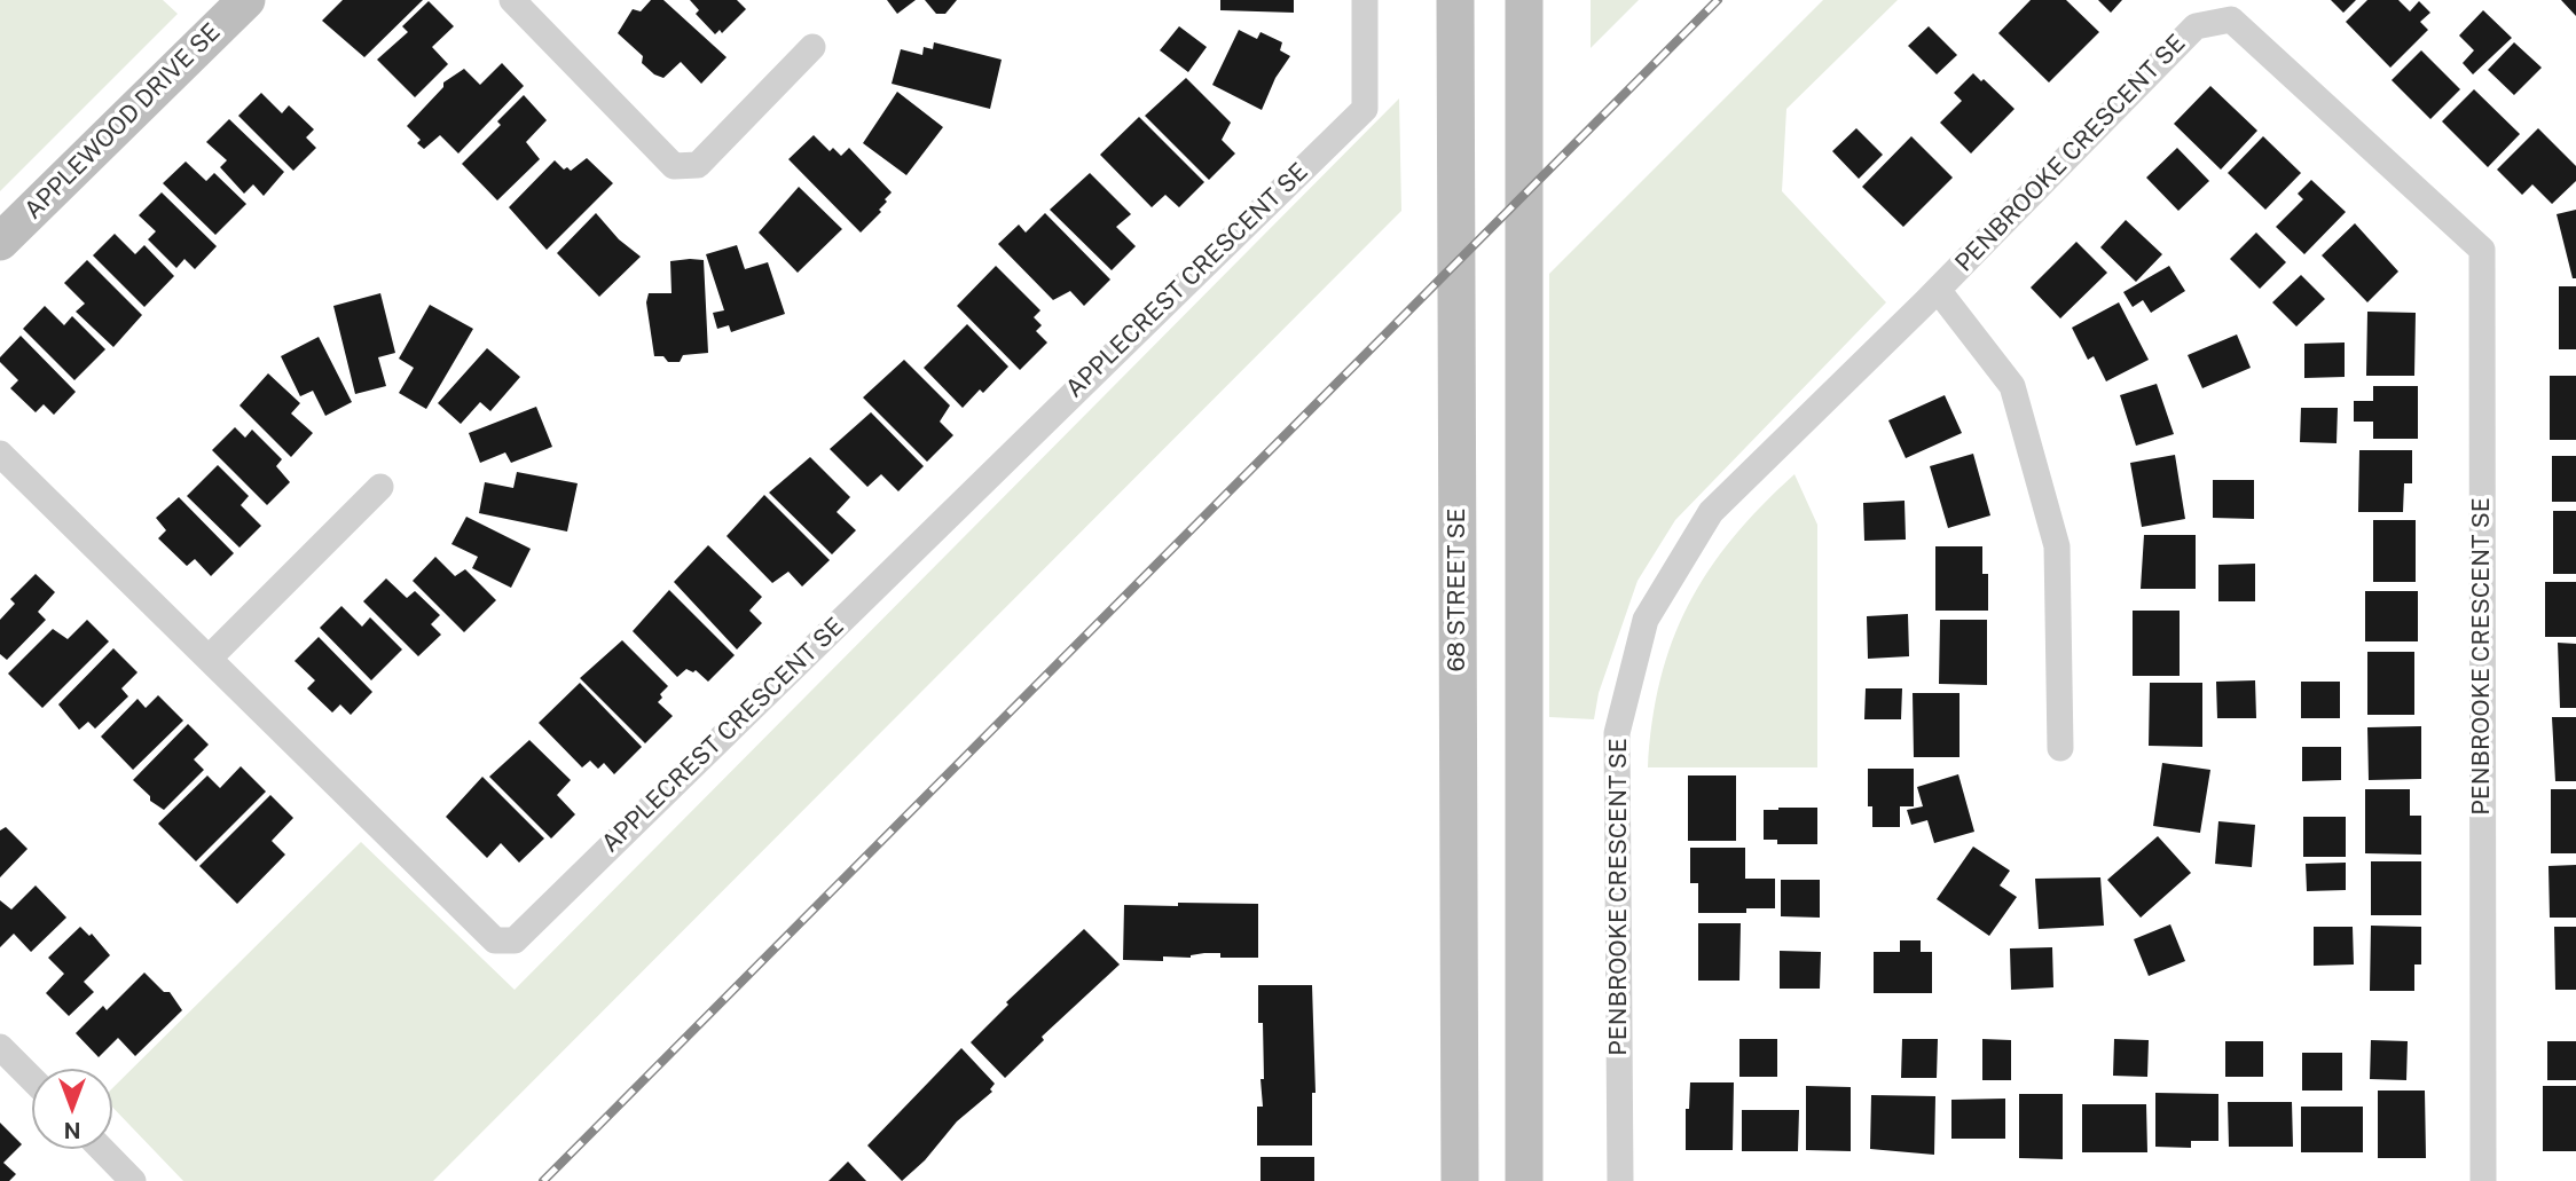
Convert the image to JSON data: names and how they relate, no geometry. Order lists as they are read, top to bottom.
{
  "streets": {
    "main road": ["APPLEWOOD DRIVE SE", "68 STREET SE"],
    "street": ["PENBROOKE CRESCENT SE", "APPLECREST CRESCENT SE"]
  },
  "north": "bottom"
}
